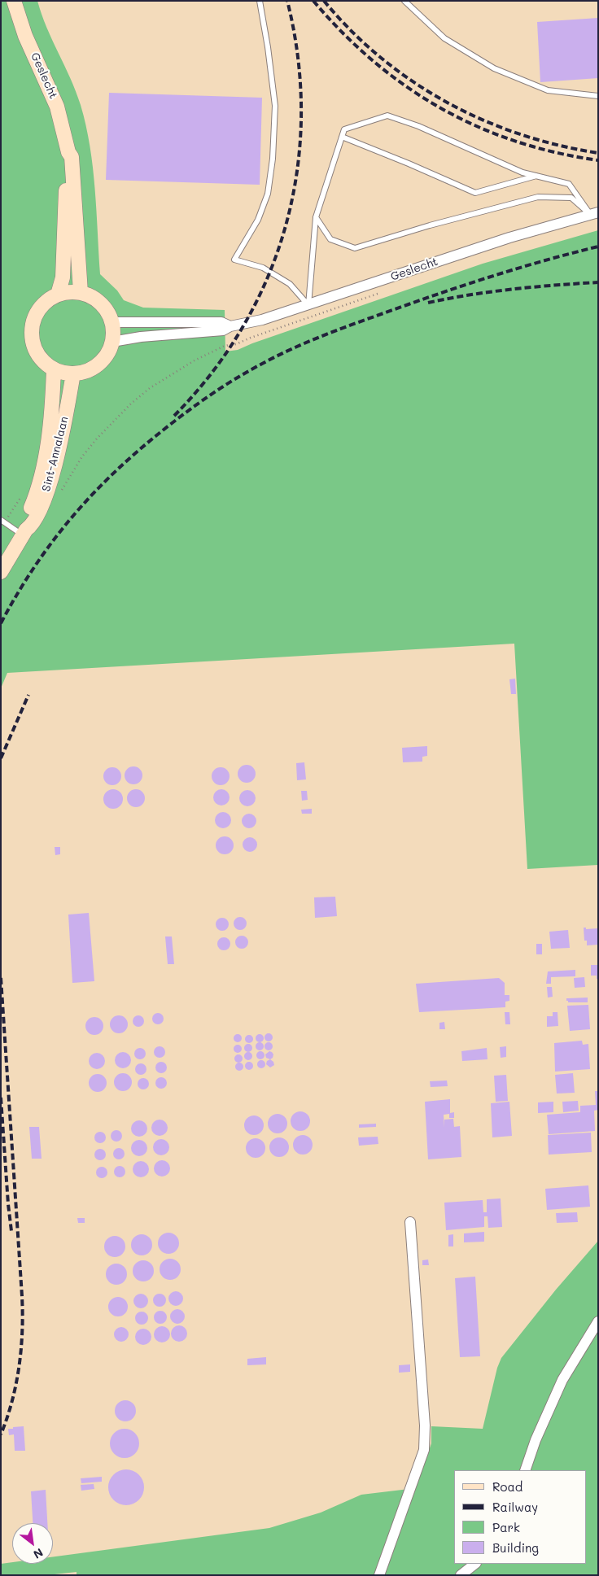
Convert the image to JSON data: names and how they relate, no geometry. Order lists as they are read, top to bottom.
{
  "streets": {
    "street": ["Geslecht", "Sint-Annalaan"]
  },
  "crossings": [
    ["Geslecht", "Sint-Annalaan"]
  ],
  "legend": [
    "Road",
    "Railway",
    "Park",
    "Building"
  ],
  "north": "bottom right"
}
